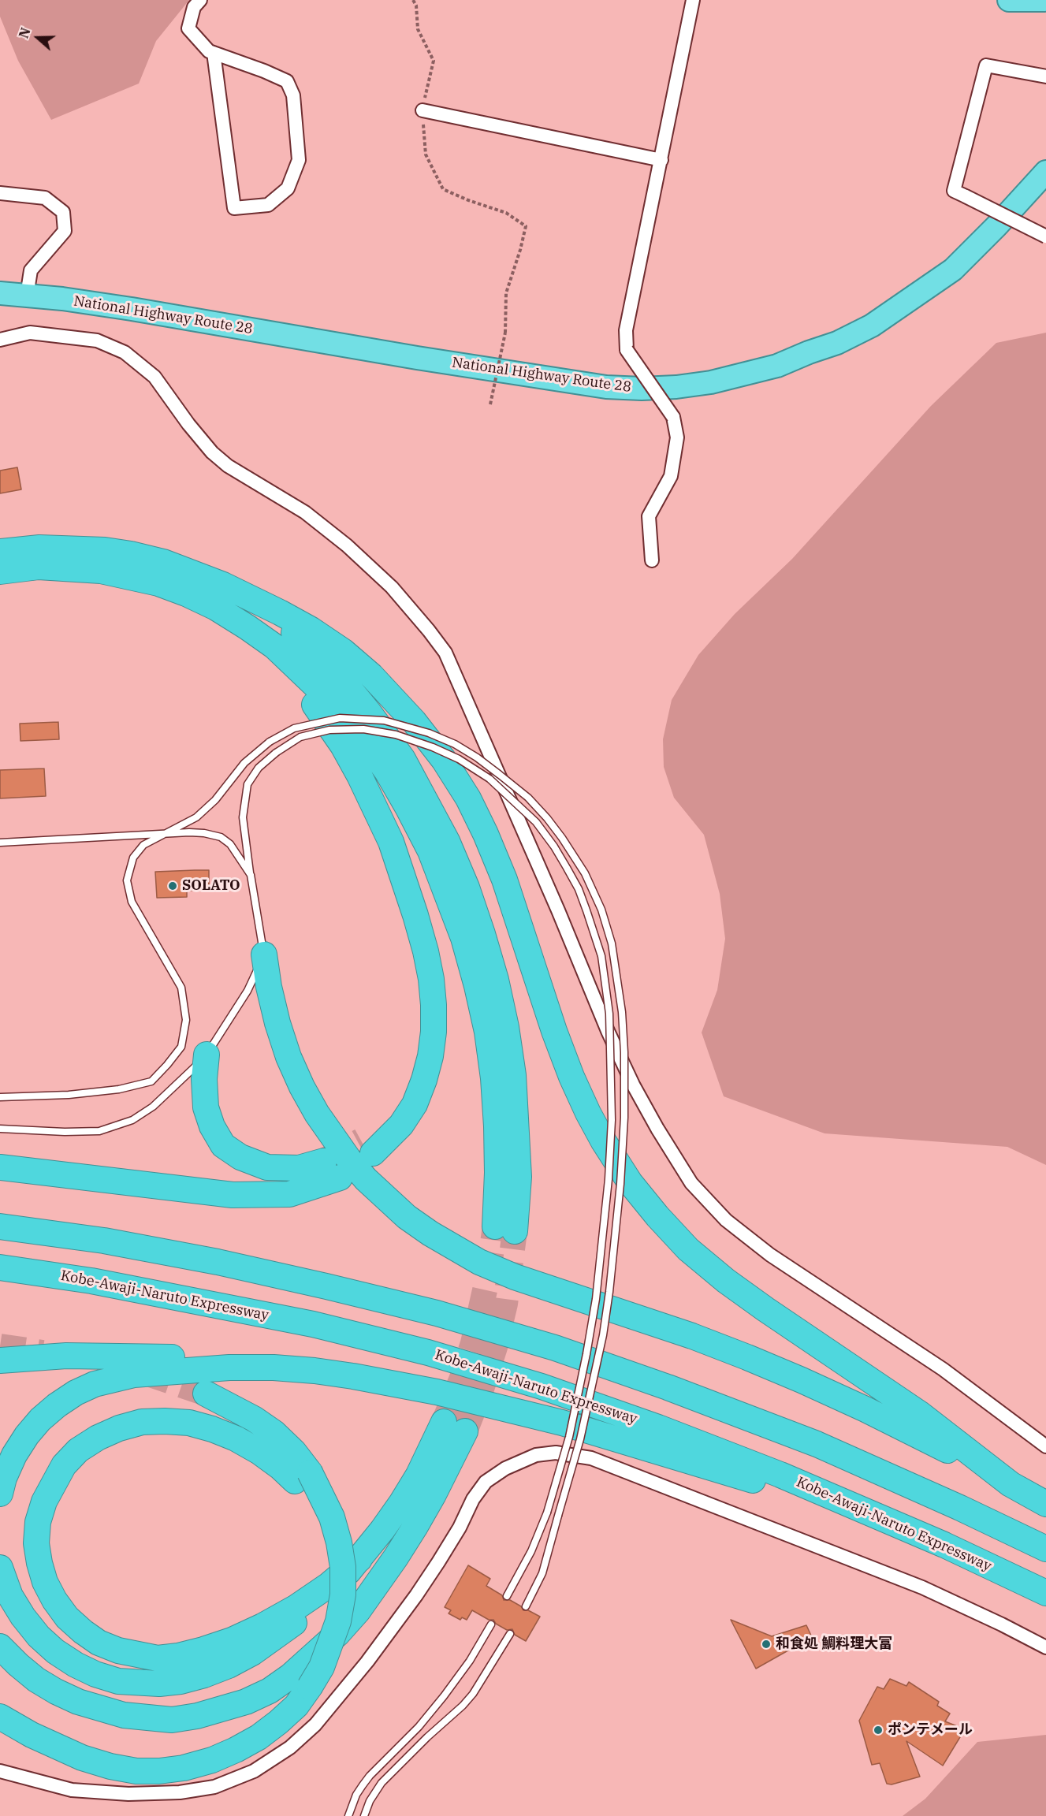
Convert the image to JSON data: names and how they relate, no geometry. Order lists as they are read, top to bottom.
{
  "streets": {
    "highway": ["National Highway Route 28", "Kobe-Awaji-Naruto Expressway"]
  },
  "places": ["SOLATO", "和食処 鯛料理大富", "ポンテメール"],
  "north": "left"
}
